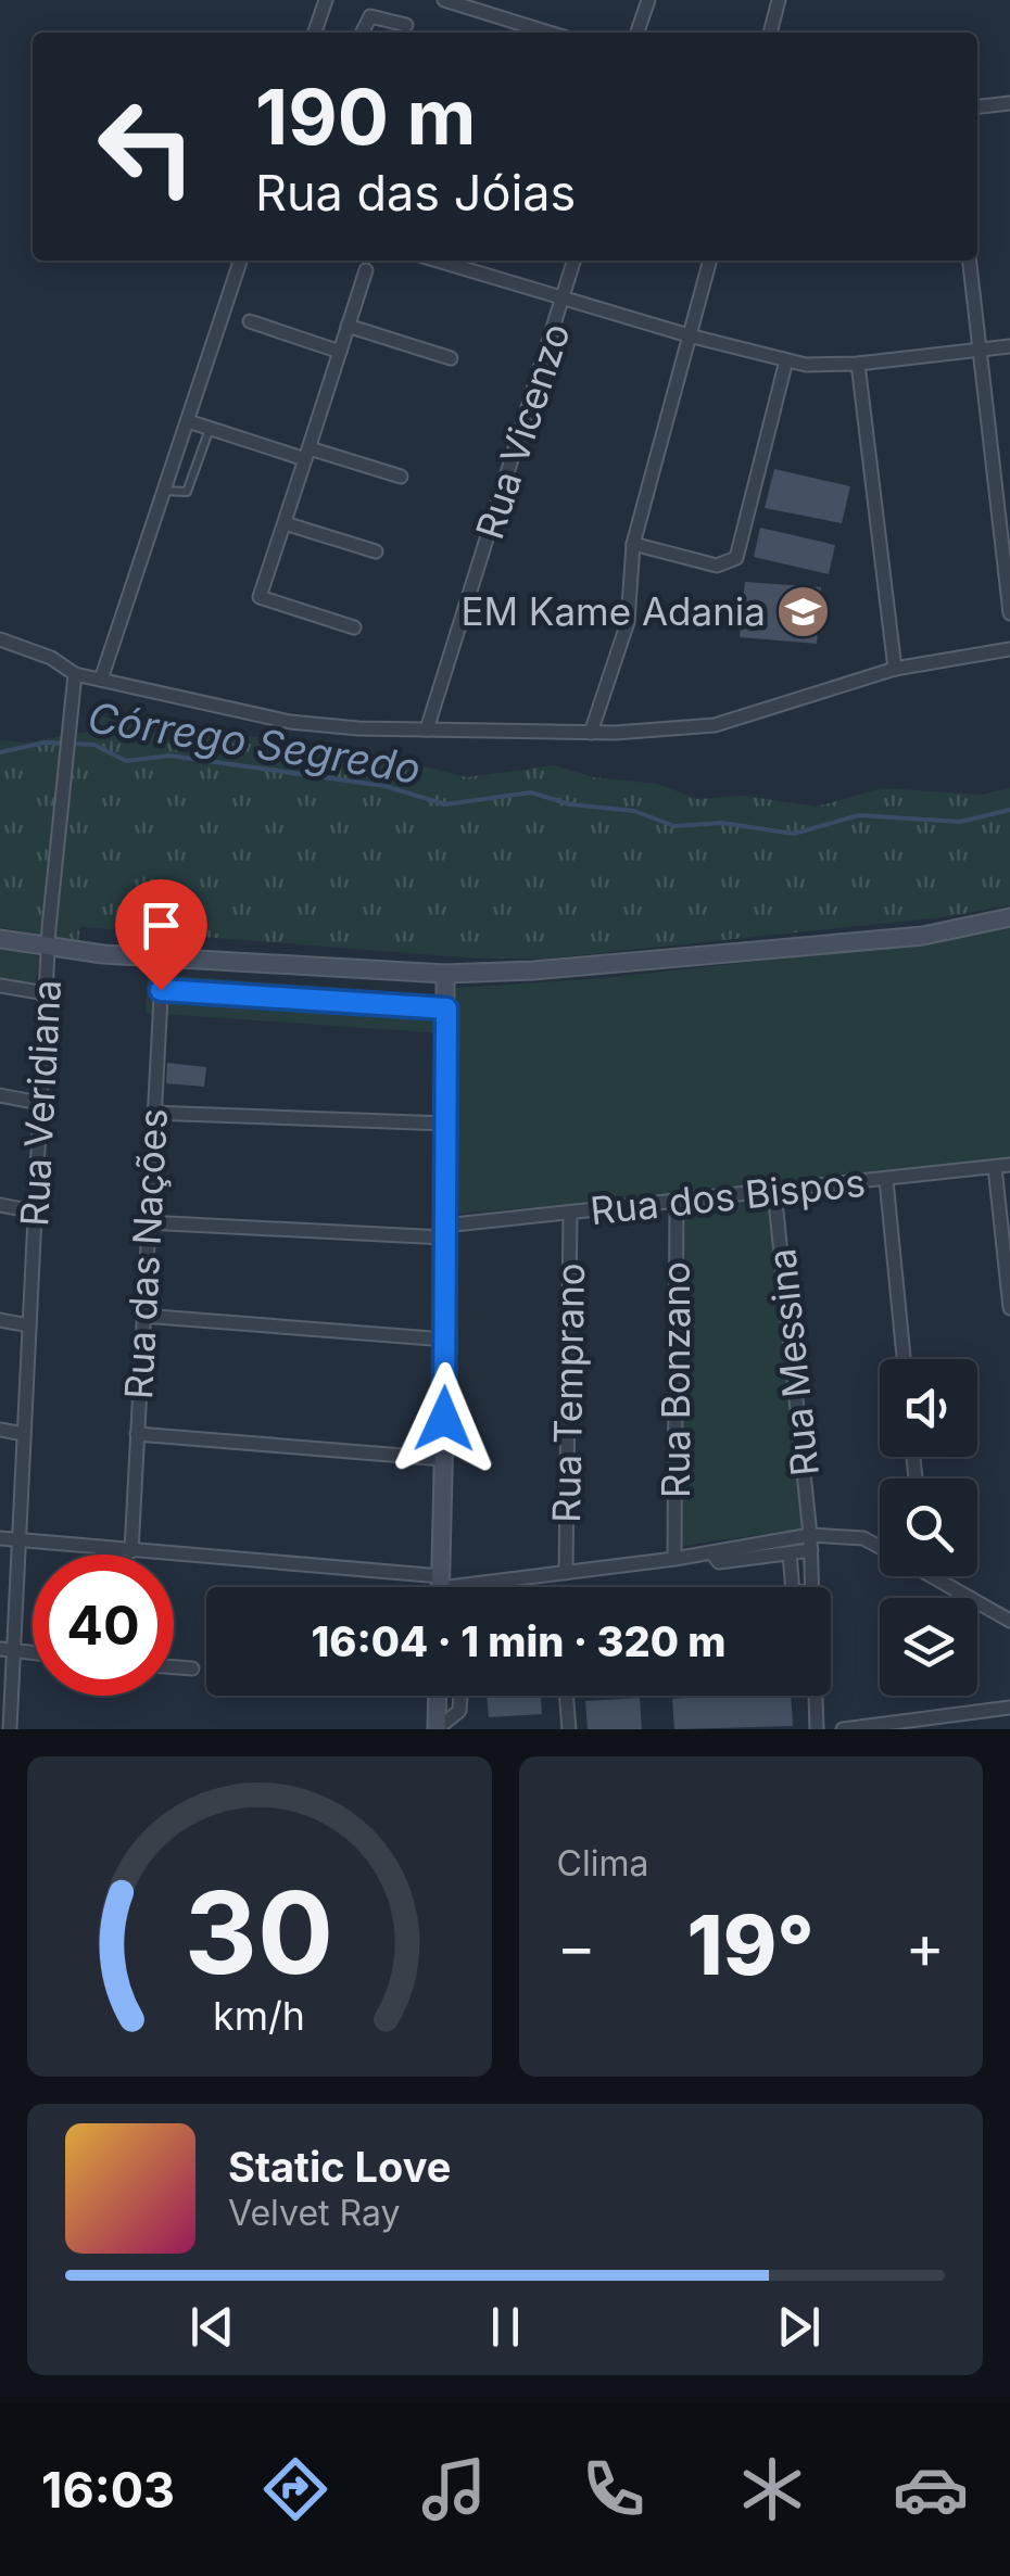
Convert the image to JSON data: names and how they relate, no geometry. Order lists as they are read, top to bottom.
{
  "streets": {
    "street": [
      "Rua Vicenzo",
      "Rua Veridiana",
      "Rua dos Bispos",
      "Rua das Nações",
      "Rua Messina",
      "Rua Bonzano",
      "Rua Temprano"
    ]
  },
  "crossings": [
    ["Rua dos Bispos", "Rua das Nações"],
    ["Rua dos Bispos", "Rua Messina"],
    ["Rua dos Bispos", "Rua Bonzano"],
    ["Rua dos Bispos", "Rua Temprano"]
  ],
  "water": ["Córrego Segredo"],
  "places": {
    "school or university": ["EM Kame Adania"]
  },
  "page": {
    "turn": ["190 m", "Rua das Jóias"],
    "limit": "40",
    "trip": "16:04 · 1 min · 320 m",
    "tile": "Clima",
    "heat": ["−", "19°", "+"],
    "song": ["Static Love", "Velvet Ray"],
    "tabs": "16:03",
    "gauge": ["30", "km/h"]
  }
}
